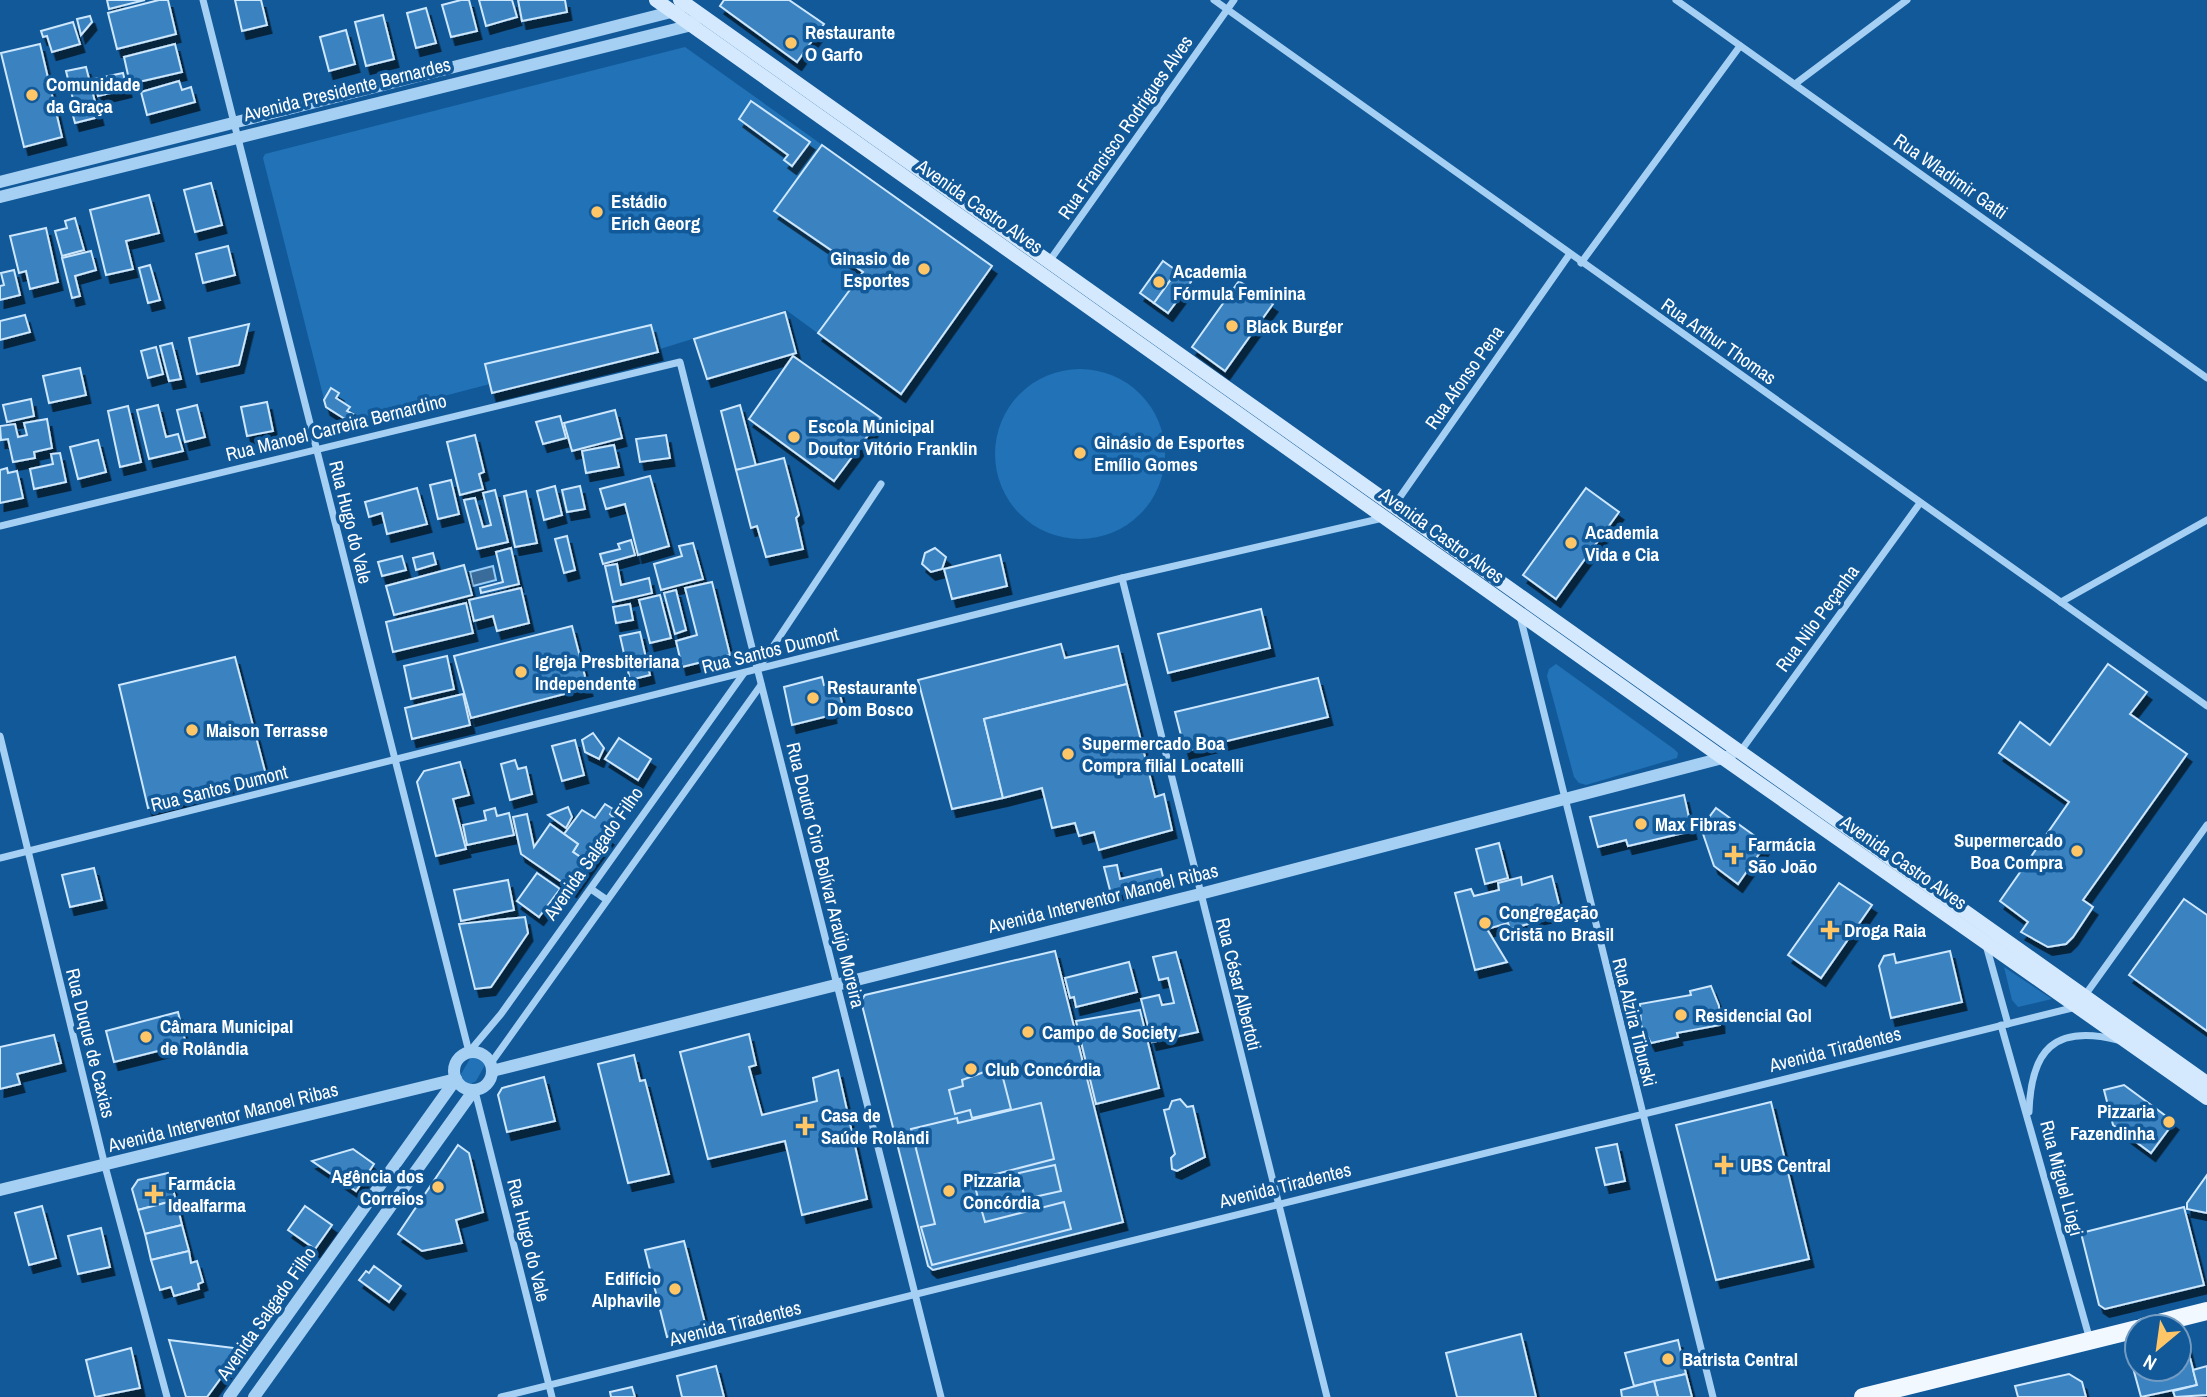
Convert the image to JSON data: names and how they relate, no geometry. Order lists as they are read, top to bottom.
{
  "streets": {
    "main road": ["Avenida Castro Alves"],
    "street": [
      "Avenida Presidente Bernardes",
      "Rua Francisco Rodrigues Alves",
      "Rua Wladimir Gatti",
      "Rua Arthur Thomas",
      "Rua Afonso Pena",
      "Rua Manoel Carreira Bernardino",
      "Rua Hugo do Vale",
      "Rua Nilo Peçanha",
      "Rua Santos Dumont",
      "Avenida Salgado Filho",
      "Rua Doutor Ciro Bolívar Araújo Moreira",
      "Avenida Interventor Manoel Ribas",
      "Rua César Albertoti",
      "Rua Alzira Tiburski",
      "Rua Duque de Caxias",
      "Avenida Tiradentes",
      "Rua Miguel Liogi"
    ]
  },
  "crossings": [
    ["Avenida Presidente Bernardes", "Avenida Castro Alves"],
    ["Avenida Presidente Bernardes", "Rua Hugo do Vale"],
    ["Rua Francisco Rodrigues Alves", "Avenida Castro Alves"],
    ["Rua Francisco Rodrigues Alves", "Rua Arthur Thomas"],
    ["Avenida Castro Alves", "Rua Afonso Pena"],
    ["Avenida Castro Alves", "Rua Nilo Peçanha"],
    ["Avenida Castro Alves", "Rua Santos Dumont"],
    ["Avenida Castro Alves", "Avenida Interventor Manoel Ribas"],
    ["Avenida Castro Alves", "Rua Alzira Tiburski"],
    ["Avenida Castro Alves", "Avenida Tiradentes"],
    ["Avenida Castro Alves", "Rua Miguel Liogi"],
    ["Rua Arthur Thomas", "Rua Afonso Pena"],
    ["Rua Arthur Thomas", "Rua Nilo Peçanha"],
    ["Rua Afonso Pena", "Rua Santos Dumont"],
    ["Rua Manoel Carreira Bernardino", "Rua Hugo do Vale"],
    ["Rua Manoel Carreira Bernardino", "Rua Doutor Ciro Bolívar Araújo Moreira"],
    ["Rua Hugo do Vale", "Rua Santos Dumont"],
    ["Rua Hugo do Vale", "Avenida Salgado Filho"],
    ["Rua Hugo do Vale", "Avenida Interventor Manoel Ribas"],
    ["Rua Hugo do Vale", "Avenida Tiradentes"],
    ["Rua Nilo Peçanha", "Avenida Interventor Manoel Ribas"],
    ["Rua Santos Dumont", "Avenida Salgado Filho"],
    ["Rua Santos Dumont", "Rua Doutor Ciro Bolívar Araújo Moreira"],
    ["Rua Santos Dumont", "Rua César Albertoti"],
    ["Rua Santos Dumont", "Rua Duque de Caxias"],
    ["Avenida Salgado Filho", "Rua Doutor Ciro Bolívar Araújo Moreira"],
    ["Avenida Salgado Filho", "Avenida Interventor Manoel Ribas"],
    ["Rua Doutor Ciro Bolívar Araújo Moreira", "Avenida Interventor Manoel Ribas"],
    ["Rua Doutor Ciro Bolívar Araújo Moreira", "Avenida Tiradentes"],
    ["Avenida Interventor Manoel Ribas", "Rua César Albertoti"],
    ["Avenida Interventor Manoel Ribas", "Rua Alzira Tiburski"],
    ["Avenida Interventor Manoel Ribas", "Rua Duque de Caxias"],
    ["Rua César Albertoti", "Avenida Tiradentes"],
    ["Rua Alzira Tiburski", "Avenida Tiradentes"],
    ["Avenida Tiradentes", "Rua Miguel Liogi"]
  ],
  "places": {
    "other": [
      "Restaurante O Garfo",
      "Comunidade da Graça",
      "Estádio Erich Georg",
      "Ginasio de Esportes",
      "Academia Fórmula Feminina",
      "Black Burger",
      "Escola Municipal Doutor Vitório Franklin",
      "Ginásio de Esportes Emílio Gomes",
      "Academia Vida e Cia",
      "Igreja Presbiteriana Independente",
      "Restaurante Dom Bosco",
      "Maison Terrasse",
      "Supermercado Boa Compra filial Locatelli",
      "Max Fibras",
      "Supermercado Boa Compra",
      "Congregação Cristã no Brasil",
      "Residencial Gol",
      "Campo de Society",
      "Câmara Municipal de Rolândia",
      "Club Concórdia",
      "Pizzaria Fazendinha",
      "Agência dos Correios",
      "Pizzaria Concórdia",
      "Edifício Alphavile",
      "Batrista Central"
    ],
    "health": [
      "Farmácia São João",
      "Droga Raia",
      "Casa de Saúde Rolândi",
      "UBS Central",
      "Farmácia Idealfarma"
    ]
  },
  "north": "bottom left"
}
